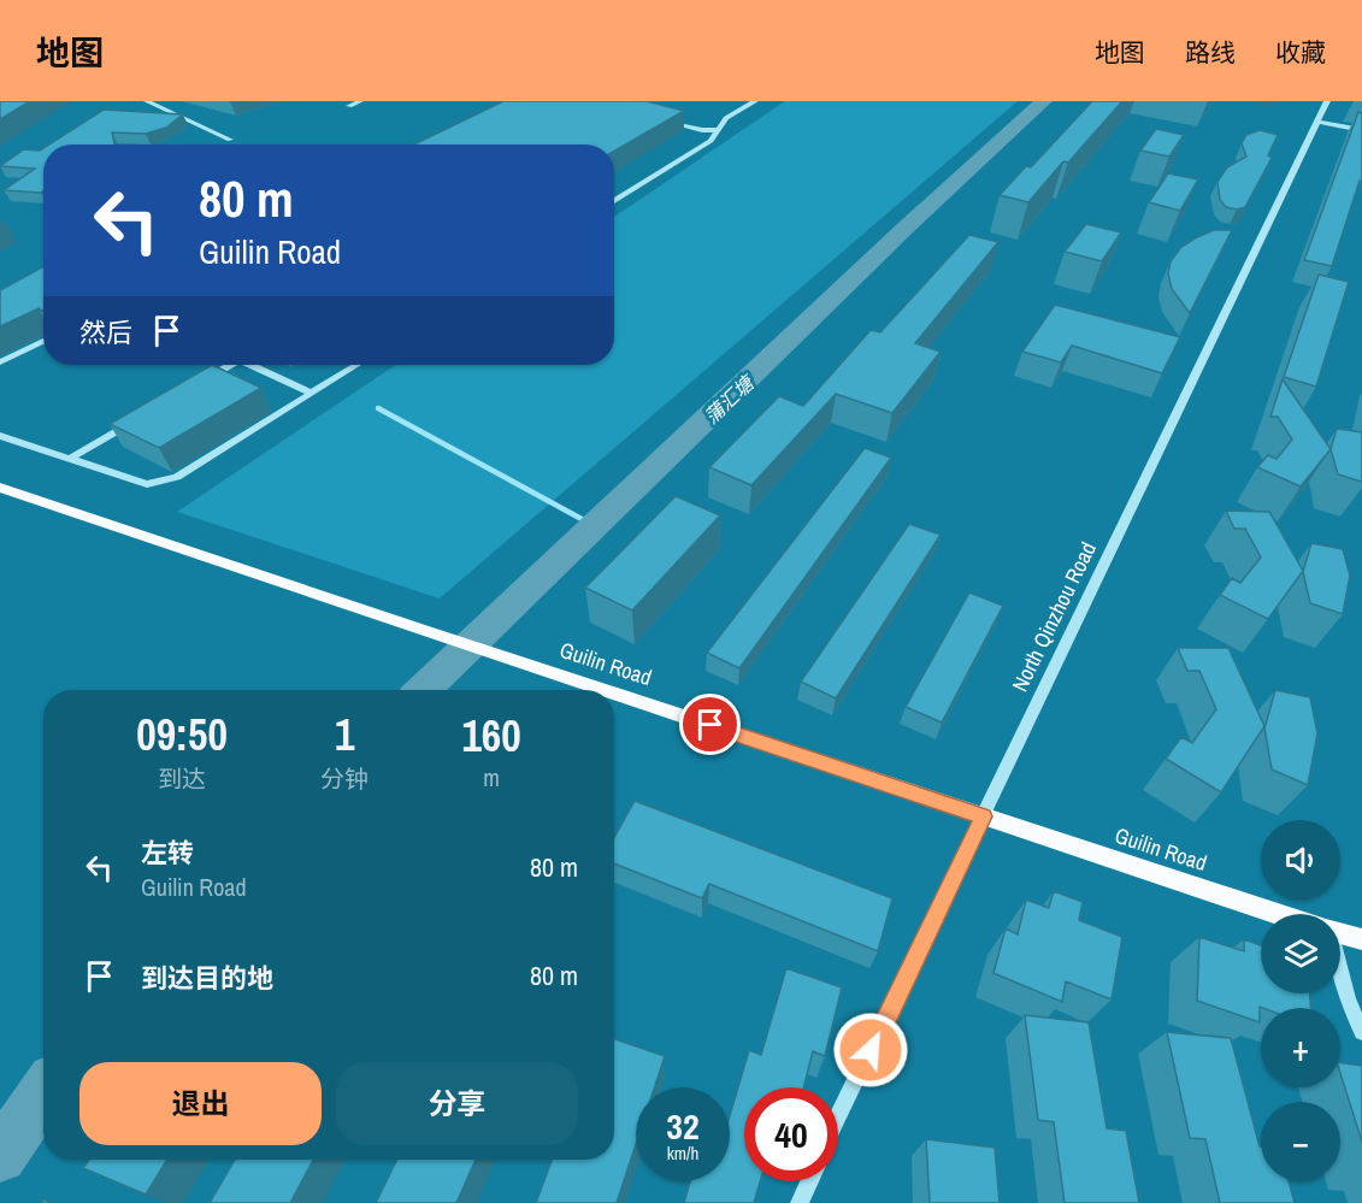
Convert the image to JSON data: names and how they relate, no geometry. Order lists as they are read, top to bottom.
{
  "streets": {
    "main road": ["Guilin Road"],
    "street": ["North Qinzhou Road"]
  },
  "crossings": [
    ["North Qinzhou Road", "Guilin Road"]
  ],
  "water": ["蒲汇塘"],
  "page": {
    "header": "地图",
    "nav": ["地图", "路线", "收藏"],
    "turn": ["80 m", "Guilin Road"],
    "then": "然后",
    "eta": [
      "09:50",
      "到达",
      "1",
      "分钟",
      "160",
      "m"
    ],
    "list": [
      {
        "name": "左转",
        "note": "Guilin Road",
        "value": "80 m"
      },
      {
        "name": "到达目的地",
        "value": "80 m"
      }
    ],
    "map_buttons": ["+", "−"],
    "buttons": ["退出", "分享"],
    "speed": "32 km/h",
    "limit": "40"
  }
}
